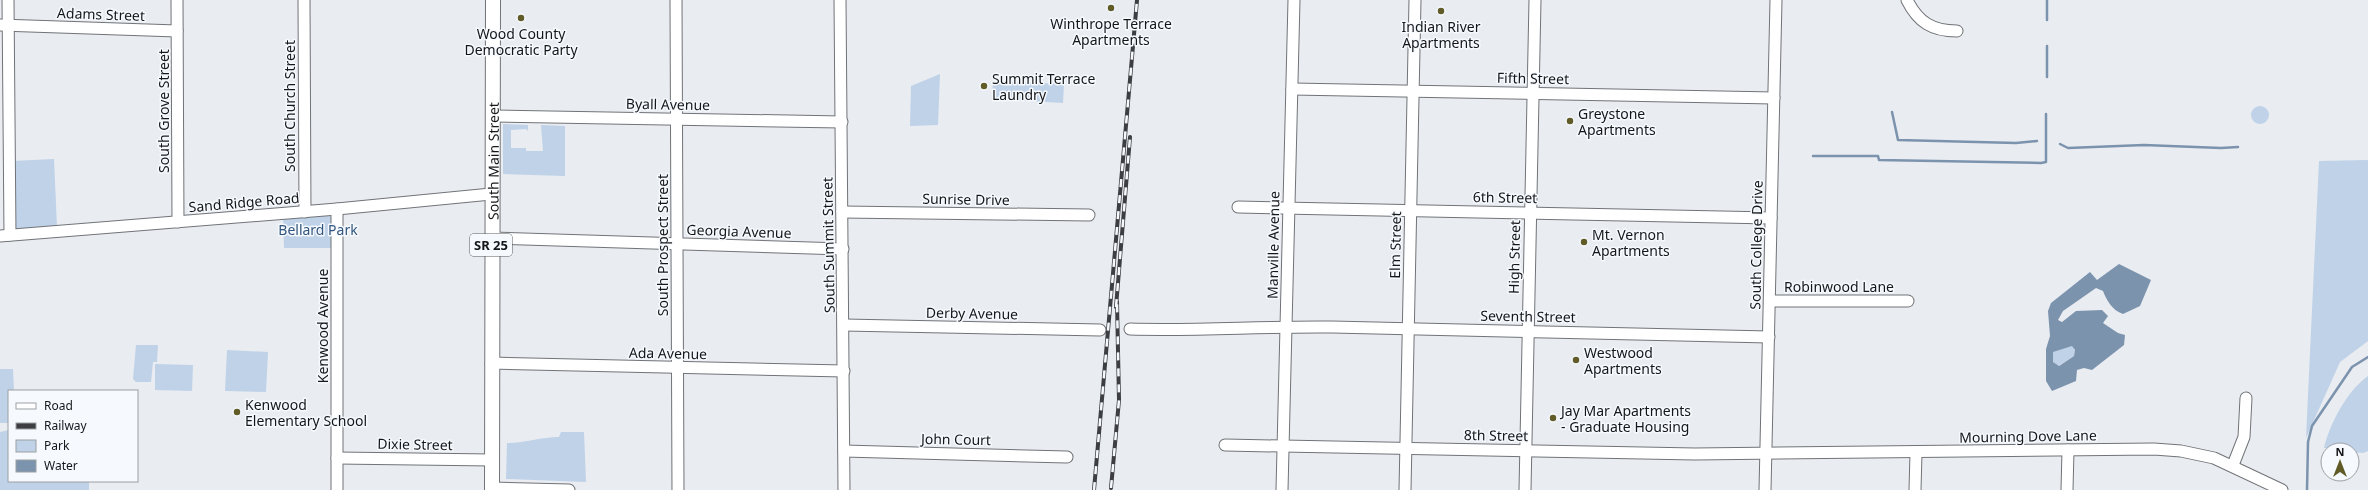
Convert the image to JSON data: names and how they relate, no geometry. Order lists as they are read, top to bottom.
{
  "streets": {
    "main road": ["South Main Street", "SR 25"],
    "street": [
      "Adams Street",
      "Fifth Street",
      "Byall Avenue",
      "South Church Street",
      "South Grove Street",
      "6th Street",
      "Sunrise Drive",
      "Sand Ridge Road",
      "Georgia Avenue",
      "South Prospect Street",
      "South Summit Street",
      "Manville Avenue",
      "Elm Street",
      "South College Drive",
      "High Street",
      "Robinwood Lane",
      "Derby Avenue",
      "Seventh Street",
      "Kenwood Avenue",
      "Ada Avenue",
      "8th Street",
      "Mourning Dove Lane",
      "John Court",
      "Dixie Street"
    ]
  },
  "crossings": [
    ["Adams Street", "South Grove Street"],
    ["Fifth Street", "Manville Avenue"],
    ["Fifth Street", "Elm Street"],
    ["Fifth Street", "South College Drive"],
    ["Fifth Street", "High Street"],
    ["Byall Avenue", "South Main Street"],
    ["Byall Avenue", "South Prospect Street"],
    ["Byall Avenue", "South Summit Street"],
    ["South Church Street", "Sand Ridge Road"],
    ["South Grove Street", "Sand Ridge Road"],
    ["South Main Street", "Sand Ridge Road"],
    ["South Main Street", "Georgia Avenue"],
    ["South Main Street", "Ada Avenue"],
    ["South Main Street", "Dixie Street"],
    ["6th Street", "Manville Avenue"],
    ["6th Street", "Elm Street"],
    ["6th Street", "South College Drive"],
    ["6th Street", "High Street"],
    ["Sunrise Drive", "South Summit Street"],
    ["Sand Ridge Road", "Kenwood Avenue"],
    ["Georgia Avenue", "South Prospect Street"],
    ["Georgia Avenue", "South Summit Street"],
    ["South Prospect Street", "Ada Avenue"],
    ["South Summit Street", "Derby Avenue"],
    ["South Summit Street", "Ada Avenue"],
    ["South Summit Street", "John Court"],
    ["Manville Avenue", "Seventh Street"],
    ["Manville Avenue", "8th Street"],
    ["Elm Street", "Seventh Street"],
    ["Elm Street", "8th Street"],
    ["South College Drive", "Robinwood Lane"],
    ["South College Drive", "Seventh Street"],
    ["South College Drive", "8th Street"],
    ["South College Drive", "Mourning Dove Lane"],
    ["High Street", "Seventh Street"],
    ["High Street", "8th Street"],
    ["Kenwood Avenue", "Dixie Street"],
    ["8th Street", "Mourning Dove Lane"]
  ],
  "parks": ["Bellard Park"],
  "places": [
    "Winthrope Terrace Apartments",
    "Indian River Apartments",
    "Wood County Democratic Party",
    "Summit Terrace Laundry",
    "Greystone Apartments",
    "Mt. Vernon Apartments",
    "Westwood Apartments",
    "Kenwood Elementary School",
    "Jay Mar Apartments - Graduate Housing"
  ],
  "legend": [
    "Road",
    "Railway",
    "Park",
    "Water"
  ],
  "north": "top"
}
